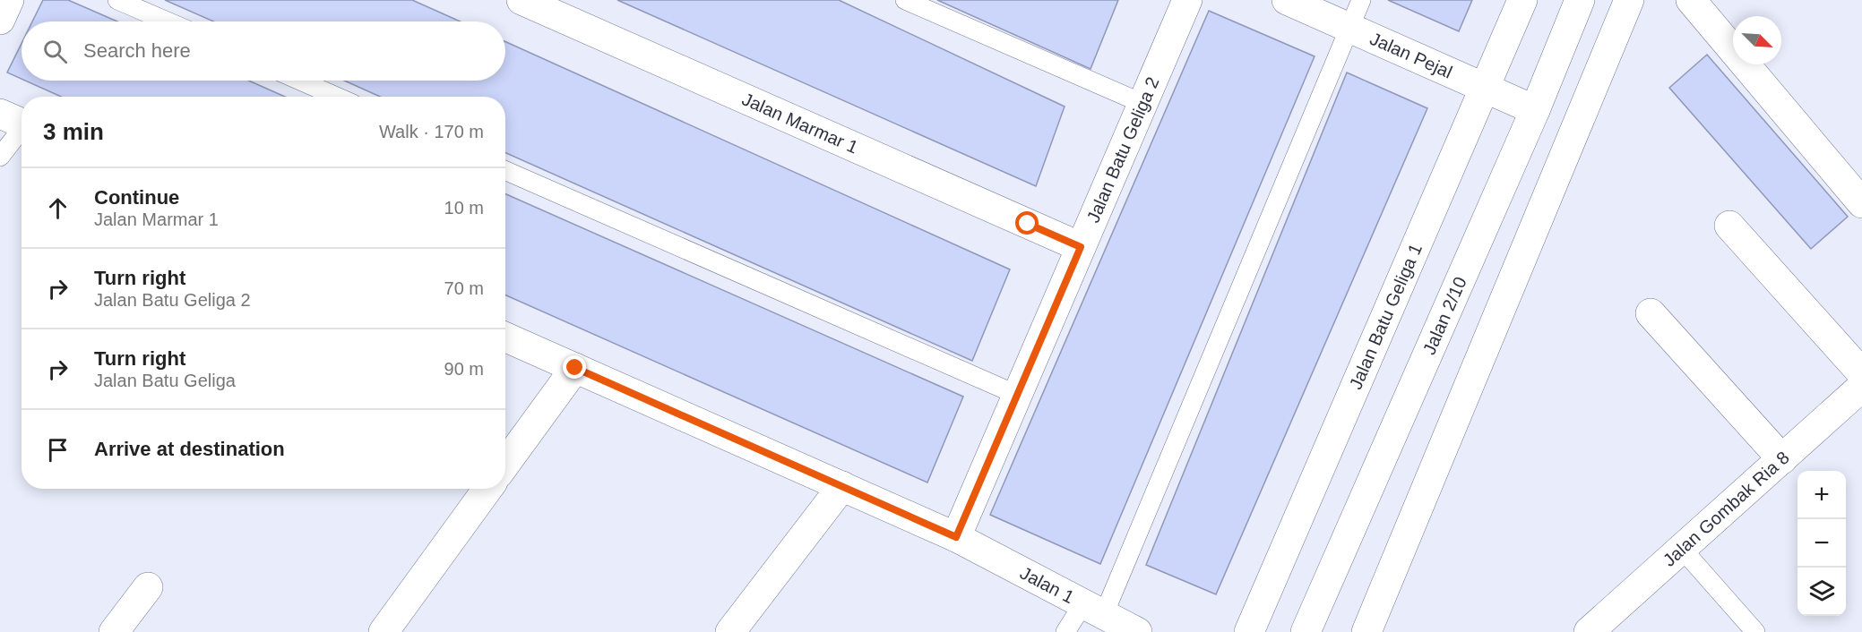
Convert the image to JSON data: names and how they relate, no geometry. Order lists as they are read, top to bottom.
{
  "streets": {
    "street": [
      "Jalan Pejal",
      "Jalan Marmar 1",
      "Jalan Batu Geliga 2",
      "Jalan Batu Geliga 1",
      "Jalan 2/10",
      "Jalan Gombak Ria 8",
      "Jalan 1"
    ]
  },
  "crossings": [
    ["Jalan Pejal", "Jalan Batu Geliga 1"],
    ["Jalan Pejal", "Jalan 2/10"],
    ["Jalan Marmar 1", "Jalan Batu Geliga 2"],
    ["Jalan Batu Geliga 2", "Jalan 1"]
  ],
  "north": "bottom right",
  "page": {
    "search": "Search here",
    "heading": ["3 min", "Walk · 170 m"],
    "list": [
      ["Continue", "Jalan Marmar 1", "10 m"],
      ["Turn right", "Jalan Batu Geliga 2", "70 m"],
      ["Turn right", "Jalan Batu Geliga", "90 m"],
      "Arrive at destination"
    ],
    "map_buttons": ["+", "−"]
  }
}
